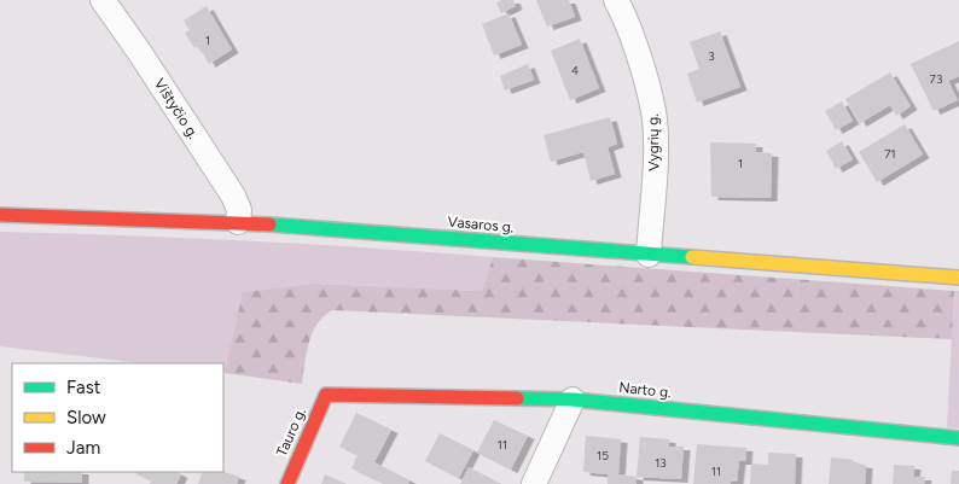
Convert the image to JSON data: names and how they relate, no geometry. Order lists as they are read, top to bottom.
{
  "streets": {
    "main road": ["Vasaros g.", "Narto g.", "Tauro g."],
    "street": ["Vištyčio g.", "Vygrių g."]
  },
  "crossings": [
    ["Vištyčio g.", "Vasaros g."],
    ["Vygrių g.", "Vasaros g."],
    ["Narto g.", "Tauro g."]
  ],
  "house_numbers": [
    "1",
    "3",
    "4",
    "73",
    "71",
    "1",
    "11",
    "15",
    "13",
    "11"
  ],
  "legend": ["Fast", "Slow", "Jam"]
}
